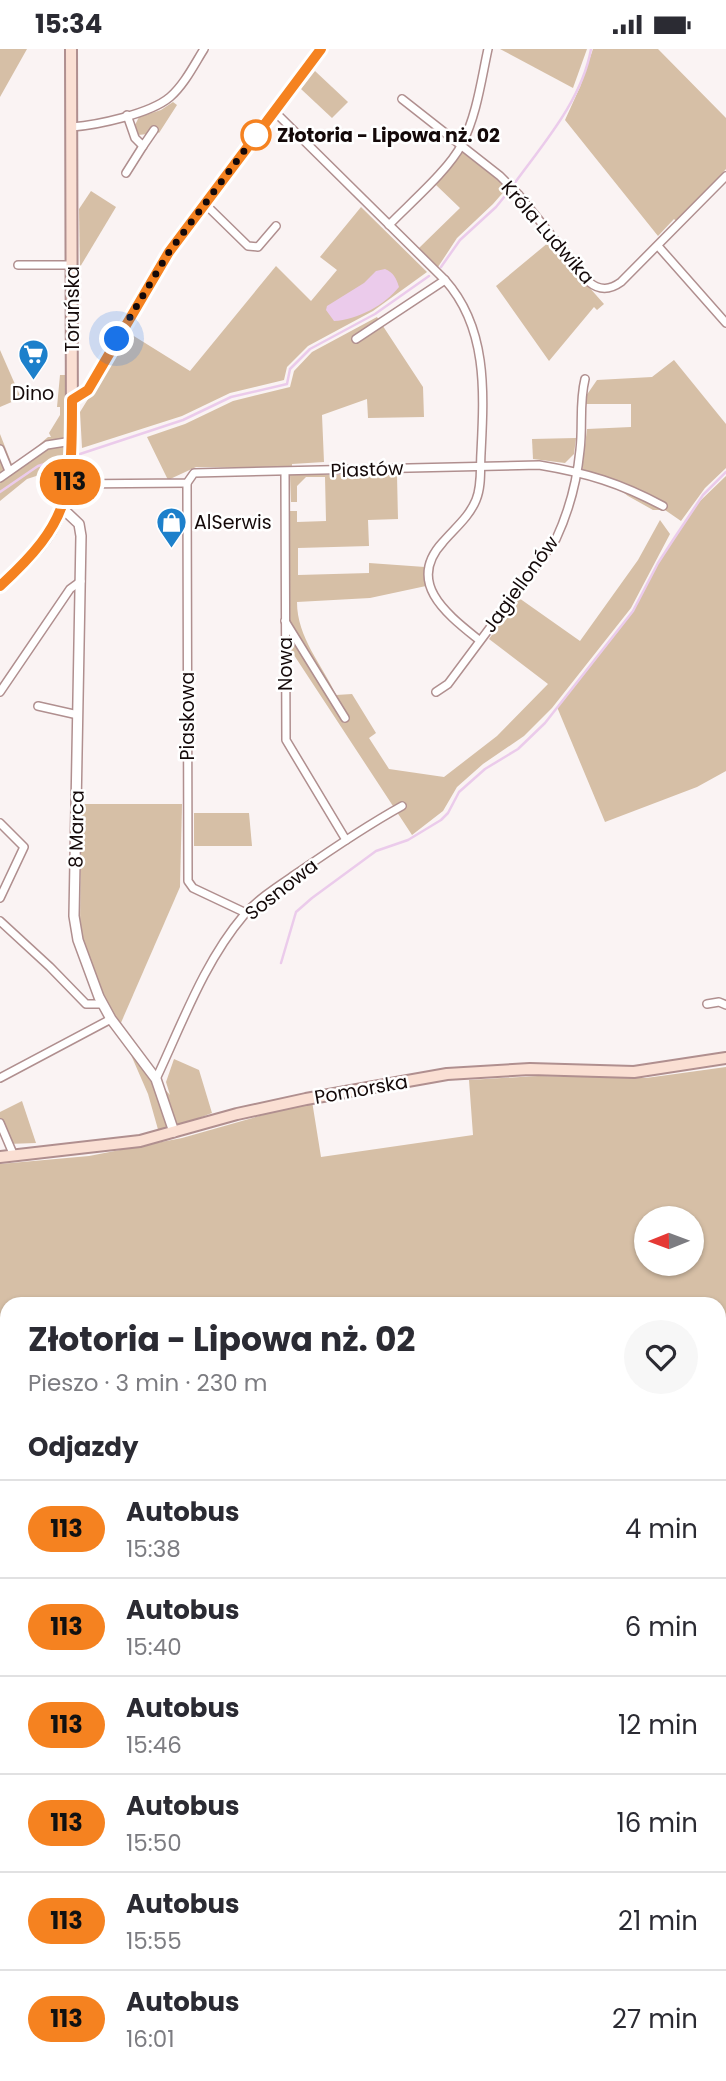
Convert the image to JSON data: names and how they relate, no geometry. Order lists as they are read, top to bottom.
{
  "streets": {
    "main road": ["Toruńska", "Pomorska"],
    "street": [
      "Króla Ludwika",
      "Piastów",
      "Jagiellonów",
      "Nowa",
      "Piaskowa",
      "8 Marca",
      "Sosnowa"
    ]
  },
  "crossings": [
    ["Toruńska", "Piastów"],
    ["Toruńska", "8 Marca"],
    ["Piastów", "Jagiellonów"],
    ["Piastów", "Nowa"],
    ["Piastów", "Piaskowa"],
    ["Nowa", "Sosnowa"],
    ["Piaskowa", "Sosnowa"],
    ["8 Marca", "Sosnowa"],
    ["8 Marca", "Pomorska"]
  ],
  "places": {
    "other": ["Złotoria - Lipowa nż. 02"],
    "supermarket": ["Dino"],
    "shop": ["AlSerwis"]
  },
  "lines": ["bus line 113"],
  "north": "left",
  "page": {
    "status": "15:34",
    "on_map": "113",
    "heading": [
      ["Złotoria - Lipowa nż. 02", "Pieszo · 3 min · 230 m"],
      "Odjazdy"
    ],
    "list": [
      {
        "mark": "113",
        "name": "Autobus",
        "note": "15:38",
        "value": "4 min"
      },
      {
        "mark": "113",
        "name": "Autobus",
        "note": "15:40",
        "value": "6 min"
      },
      {
        "mark": "113",
        "name": "Autobus",
        "note": "15:46",
        "value": "12 min"
      },
      {
        "mark": "113",
        "name": "Autobus",
        "note": "15:50",
        "value": "16 min"
      },
      {
        "mark": "113",
        "name": "Autobus",
        "note": "15:55",
        "value": "21 min"
      },
      {
        "mark": "113",
        "name": "Autobus",
        "note": "16:01",
        "value": "27 min"
      }
    ]
  }
}
